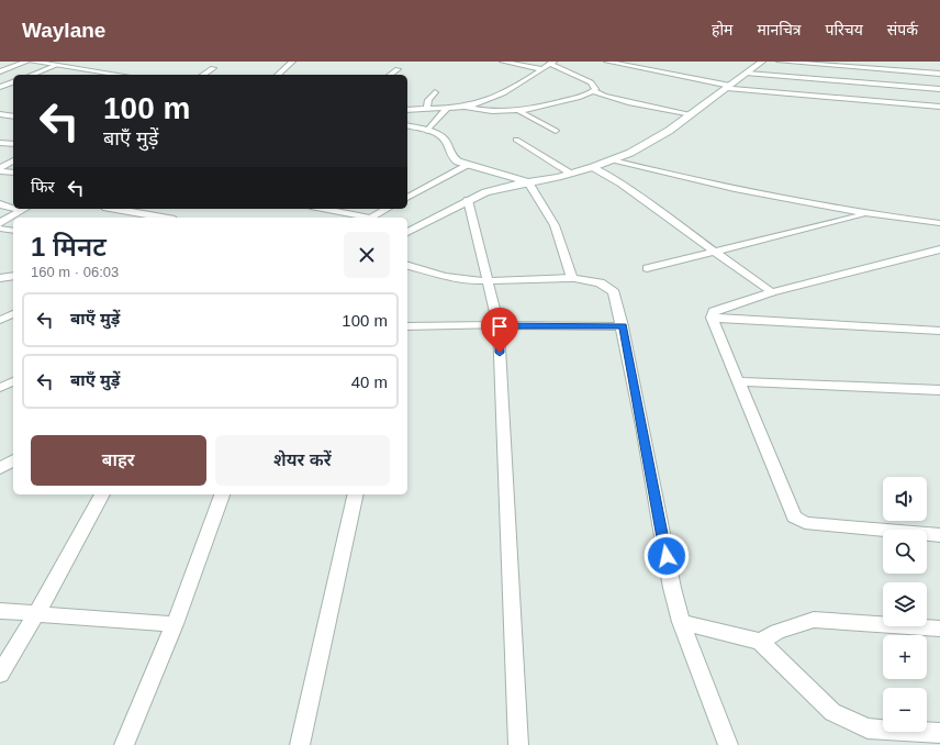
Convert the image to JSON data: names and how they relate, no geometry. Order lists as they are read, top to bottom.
{
  "page": {
    "header": "Waylane",
    "nav": [
      "होम",
      "मानचित्र",
      "परिचय",
      "संपर्क"
    ],
    "turn": ["100 m", "बाएँ मुड़ें"],
    "then": "फिर",
    "heading": ["1 मिनट", "160 m · 06:03"],
    "list": [
      {
        "name": "बाएँ मुड़ें",
        "value": "100 m"
      },
      {
        "name": "बाएँ मुड़ें",
        "value": "40 m"
      }
    ],
    "buttons": ["बाहर", "शेयर करें"],
    "map_buttons": ["+", "−"]
  }
}
